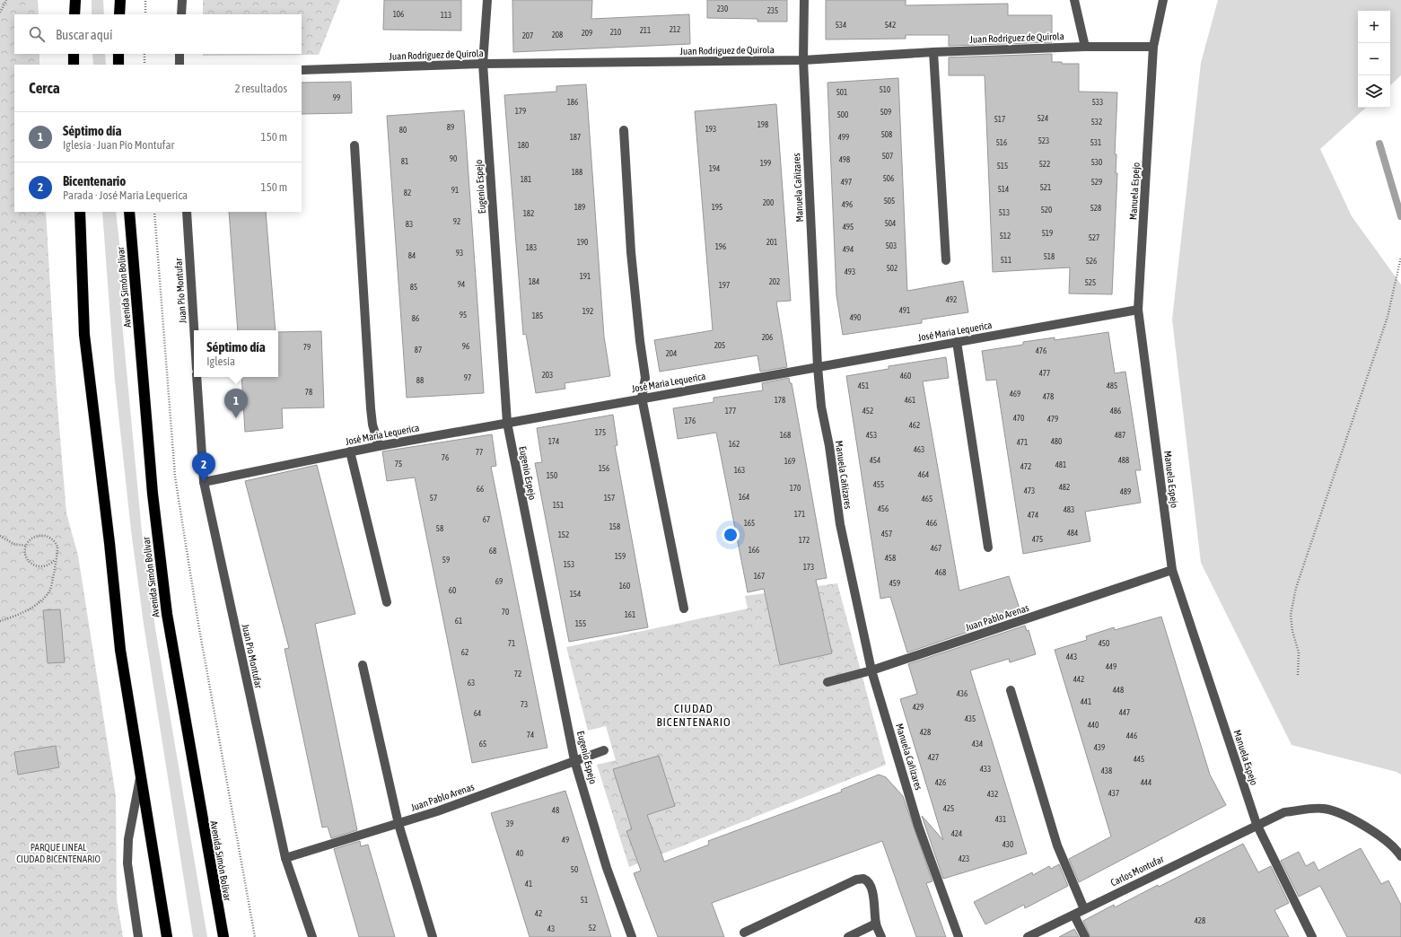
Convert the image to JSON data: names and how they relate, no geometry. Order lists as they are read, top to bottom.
{
  "streets": {
    "highway": ["Avenida Simón Bolívar"],
    "street": [
      "Juan Rodriguez de Quirola",
      "Eugenio Espejo",
      "Manuela Cañizares",
      "Manuela Espejo",
      "Juan Pio Montufar",
      "José Maria Lequerica",
      "Juan Pablo Arenas",
      "Carlos Montufar"
    ]
  },
  "crossings": [
    ["Juan Rodriguez de Quirola", "Eugenio Espejo"],
    ["Juan Rodriguez de Quirola", "Manuela Cañizares"],
    ["Juan Rodriguez de Quirola", "Manuela Espejo"],
    ["Eugenio Espejo", "José Maria Lequerica"],
    ["Eugenio Espejo", "Juan Pablo Arenas"],
    ["Manuela Cañizares", "José Maria Lequerica"],
    ["Manuela Cañizares", "Juan Pablo Arenas"],
    ["Manuela Espejo", "José Maria Lequerica"],
    ["Manuela Espejo", "Juan Pablo Arenas"],
    ["Manuela Espejo", "Carlos Montufar"],
    ["Juan Pio Montufar", "José Maria Lequerica"],
    ["Juan Pio Montufar", "Juan Pablo Arenas"]
  ],
  "districts": ["CIUDAD BICENTENARIO"],
  "parks": ["PARQUE LINEAL CIUDAD BICENTENARIO"],
  "house_numbers": [
    "230",
    "235",
    "106",
    "113",
    "534",
    "542",
    "212",
    "211",
    "210",
    "209",
    "208",
    "207",
    "510",
    "501",
    "99",
    "186",
    "533",
    "179",
    "509",
    "500",
    "524",
    "517",
    "532",
    "198",
    "89",
    "193",
    "80",
    "508",
    "187",
    "499",
    "523",
    "516",
    "531",
    "180",
    "507",
    "90",
    "498",
    "81",
    "530",
    "199",
    "522",
    "515",
    "194",
    "188",
    "506",
    "181",
    "497",
    "529",
    "521",
    "514",
    "91",
    "82",
    "505",
    "200",
    "496",
    "189",
    "195",
    "528",
    "520",
    "513",
    "182",
    "92",
    "504",
    "83",
    "495",
    "519",
    "512",
    "527",
    "190",
    "201",
    "503",
    "196",
    "183",
    "494",
    "93",
    "84",
    "518",
    "511",
    "526",
    "502",
    "493",
    "191",
    "184",
    "202",
    "525",
    "94",
    "197",
    "85",
    "492",
    "491",
    "192",
    "95",
    "185",
    "490",
    "86",
    "206",
    "205",
    "96",
    "79",
    "87",
    "476",
    "204",
    "477",
    "203",
    "460",
    "97",
    "88",
    "451",
    "485",
    "78",
    "469",
    "478",
    "178",
    "461",
    "177",
    "452",
    "486",
    "470",
    "479",
    "176",
    "462",
    "175",
    "168",
    "453",
    "487",
    "174",
    "480",
    "471",
    "162",
    "463",
    "77",
    "76",
    "454",
    "488",
    "169",
    "75",
    "481",
    "472",
    "156",
    "163",
    "464",
    "150",
    "455",
    "482",
    "170",
    "66",
    "473",
    "489",
    "164",
    "57",
    "157",
    "465",
    "151",
    "456",
    "483",
    "171",
    "474",
    "67",
    "165",
    "466",
    "158",
    "58",
    "484",
    "457",
    "152",
    "475",
    "172",
    "467",
    "166",
    "68",
    "159",
    "458",
    "59",
    "153",
    "173",
    "468",
    "167",
    "69",
    "459",
    "160",
    "60",
    "154",
    "70",
    "161",
    "61",
    "155",
    "71",
    "450",
    "62",
    "443",
    "449",
    "72",
    "442",
    "63",
    "448",
    "436",
    "441",
    "73",
    "429",
    "447",
    "64",
    "435",
    "440",
    "428",
    "74",
    "446",
    "65",
    "434",
    "439",
    "427",
    "445",
    "433",
    "438",
    "426",
    "444",
    "437",
    "432",
    "425",
    "48",
    "431",
    "39",
    "424",
    "49",
    "430",
    "40",
    "423",
    "50",
    "41",
    "51",
    "42",
    "428",
    "52",
    "43"
  ],
  "page": {
    "map_buttons": ["+", "−"],
    "search": "Buscar aquí",
    "heading": ["Cerca", "2 resultados"],
    "list": [
      {
        "mark": "1",
        "name": "Séptimo día",
        "note": "Iglesia · Juan Pio Montufar",
        "value": "150 m"
      },
      {
        "mark": "2",
        "name": "Bicentenario",
        "note": "Parada · José Maria Lequerica",
        "value": "150 m"
      }
    ],
    "popup": ["Séptimo día", "Iglesia"],
    "pins": ["1", "2"]
  }
}
